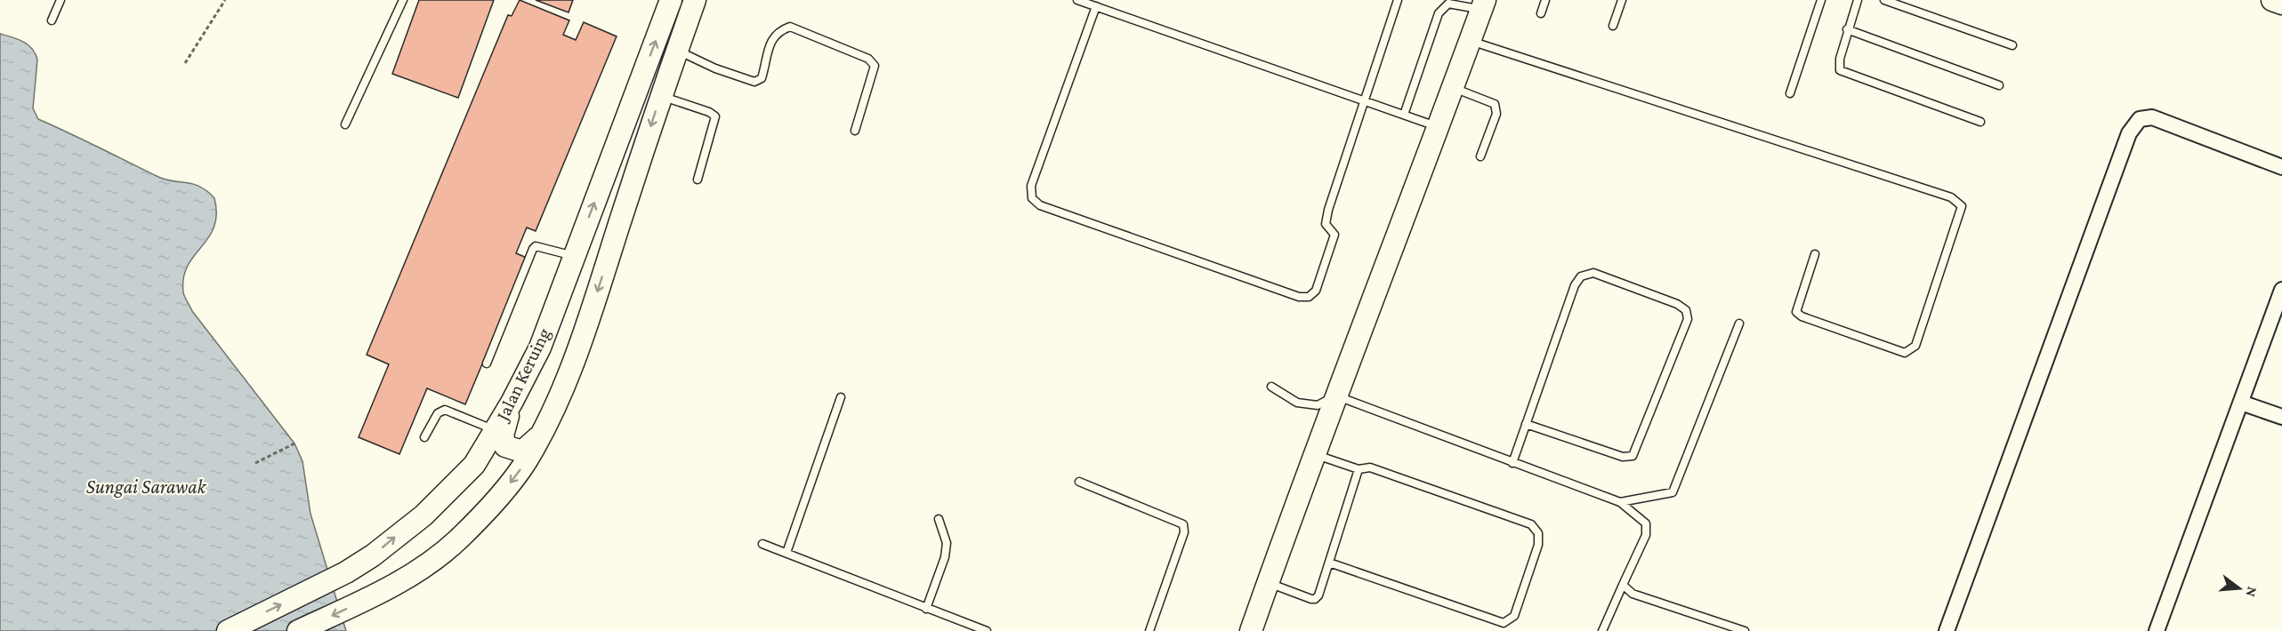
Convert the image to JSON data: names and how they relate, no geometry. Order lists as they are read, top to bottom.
{
  "streets": {
    "main road": ["Jalan Keruing"]
  },
  "water": ["Sungai Sarawak"],
  "north": "right"
}
